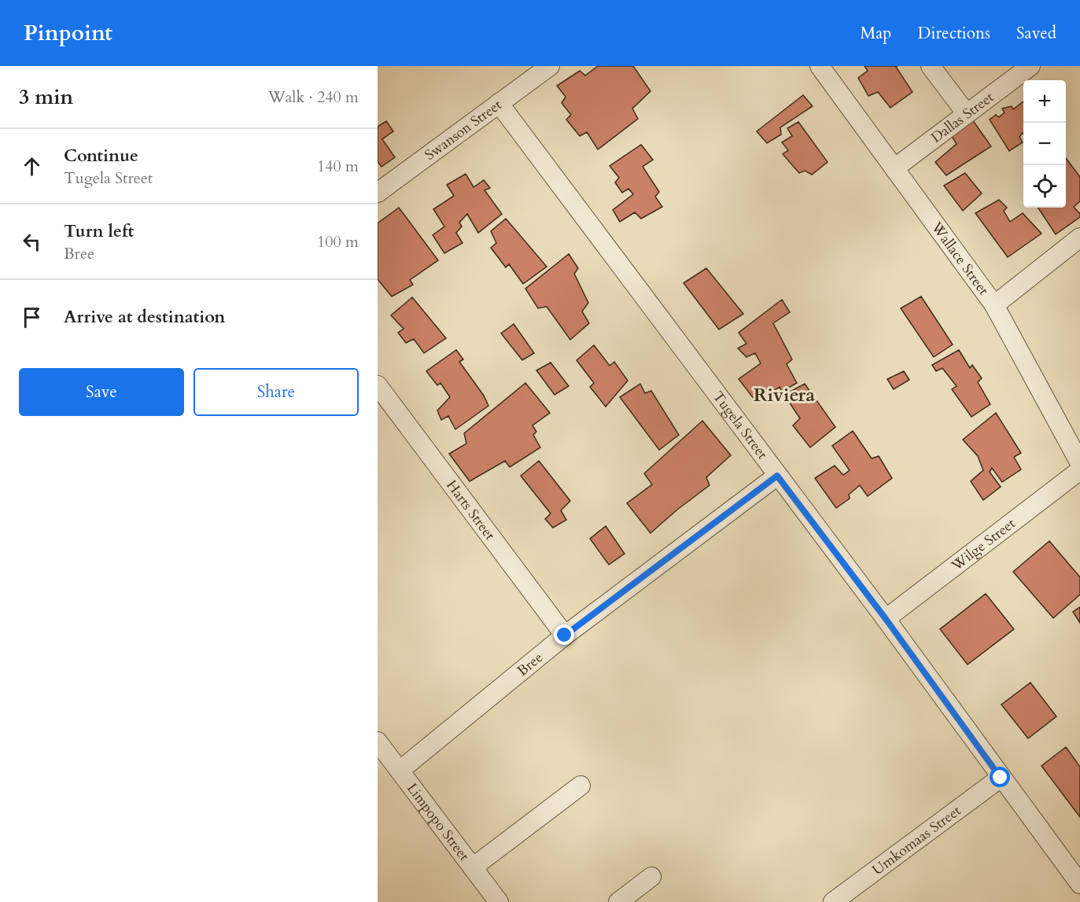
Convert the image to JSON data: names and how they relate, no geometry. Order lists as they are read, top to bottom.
{
  "streets": {
    "street": [
      "Dallas Street",
      "Swanson Street",
      "Wallace Street",
      "Tugela Street",
      "Harts Street",
      "Wilge Street",
      "Bree",
      "Limpopo Street",
      "Umkomaas Street"
    ]
  },
  "crossings": [
    ["Dallas Street", "Wallace Street"],
    ["Swanson Street", "Tugela Street"],
    ["Tugela Street", "Wilge Street"],
    ["Tugela Street", "Bree"],
    ["Tugela Street", "Umkomaas Street"],
    ["Harts Street", "Bree"],
    ["Bree", "Limpopo Street"]
  ],
  "districts": ["Riviera"],
  "page": {
    "header": "Pinpoint",
    "nav": ["Map", "Directions", "Saved"],
    "heading": ["3 min", "Walk · 240 m"],
    "map_buttons": ["+", "−"],
    "list": [
      ["Continue", "Tugela Street", "140 m"],
      ["Turn left", "Bree", "100 m"],
      "Arrive at destination"
    ],
    "buttons": ["Save", "Share"]
  }
}
